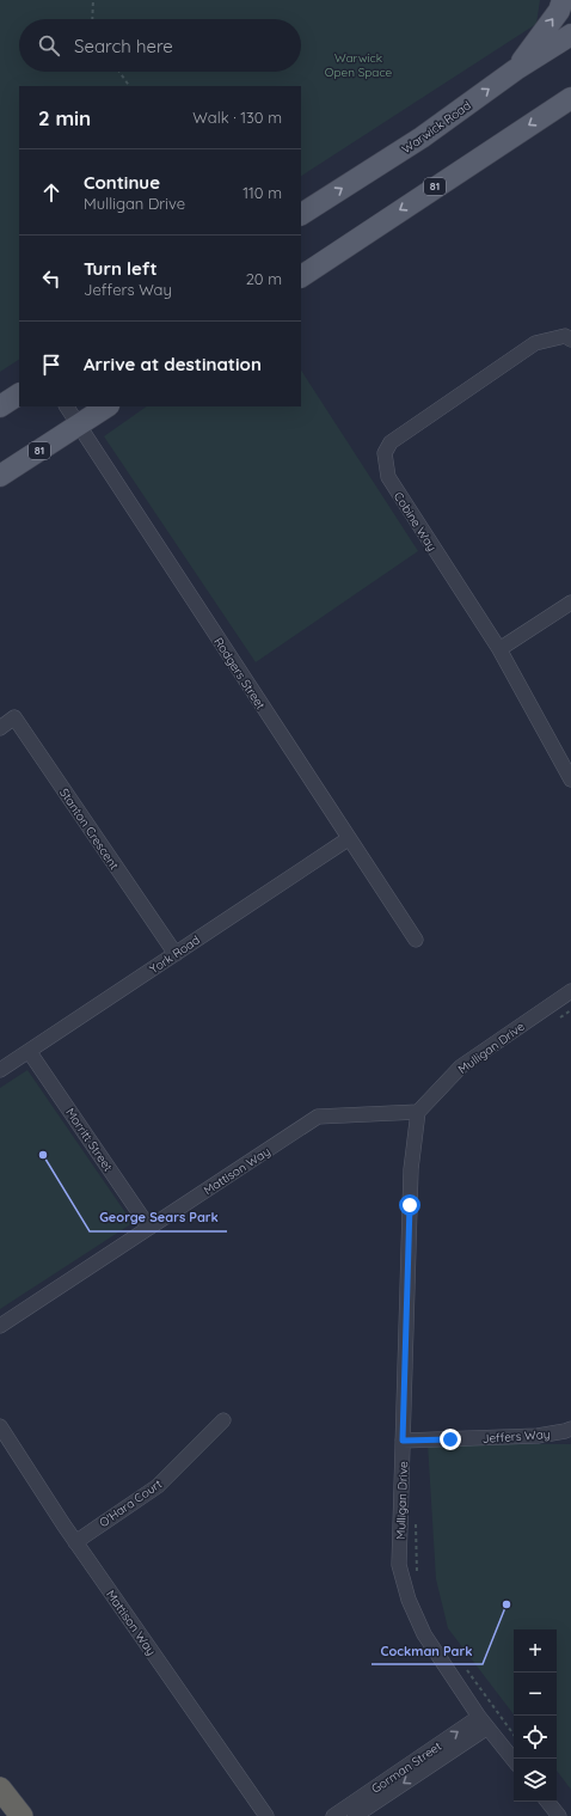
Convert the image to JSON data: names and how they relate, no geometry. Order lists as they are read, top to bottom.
{
  "streets": {
    "main road": ["Warwick Road", "81"],
    "street": [
      "Cobine Way",
      "Rodgers Street",
      "Stanton Crescent",
      "York Road",
      "Mulligan Drive",
      "Morritt Street",
      "Mattison Way",
      "Jeffers Way",
      "O'Hara Court",
      "Gorman Street"
    ]
  },
  "crossings": [
    ["81", "Rodgers Street"],
    ["Rodgers Street", "York Road"],
    ["Stanton Crescent", "York Road"],
    ["York Road", "Morritt Street"],
    ["Mulligan Drive", "Mattison Way"],
    ["Mulligan Drive", "Jeffers Way"],
    ["Mulligan Drive", "Gorman Street"],
    ["Morritt Street", "Mattison Way"],
    ["Mattison Way", "O'Hara Court"]
  ],
  "parks": ["Warwick Open Space"],
  "places": ["George Sears Park", "Cockman Park"],
  "page": {
    "search": "Search here",
    "heading": ["2 min", "Walk · 130 m"],
    "list": [
      ["Continue", "Mulligan Drive", "110 m"],
      ["Turn left", "Jeffers Way", "20 m"],
      "Arrive at destination"
    ],
    "map_buttons": ["+", "−"]
  }
}
